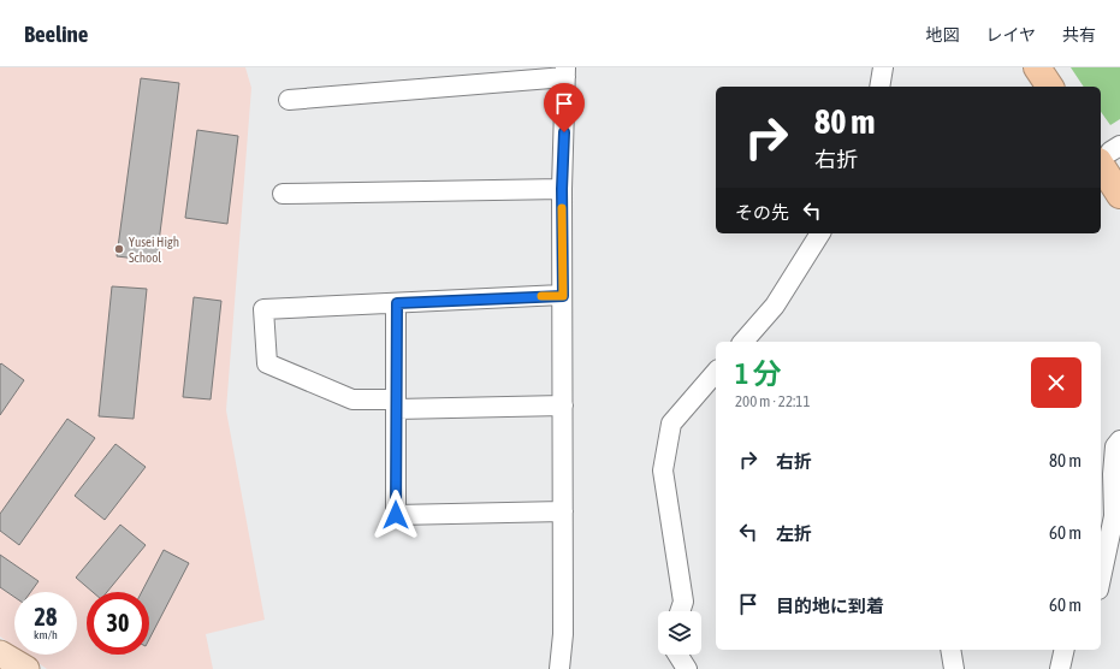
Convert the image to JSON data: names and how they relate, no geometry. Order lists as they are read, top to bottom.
{
  "places": ["Yusei High School"],
  "page": {
    "header": "Beeline",
    "nav": ["地図", "レイヤ", "共有"],
    "turn": ["80 m", "右折"],
    "then": "その先",
    "heading": ["1 分", "200 m · 22:11"],
    "list": [
      {
        "name": "右折",
        "value": "80 m"
      },
      {
        "name": "左折",
        "value": "60 m"
      },
      {
        "name": "目的地に到着",
        "value": "60 m"
      }
    ],
    "speed": "28 km/h",
    "limit": "30"
  }
}
